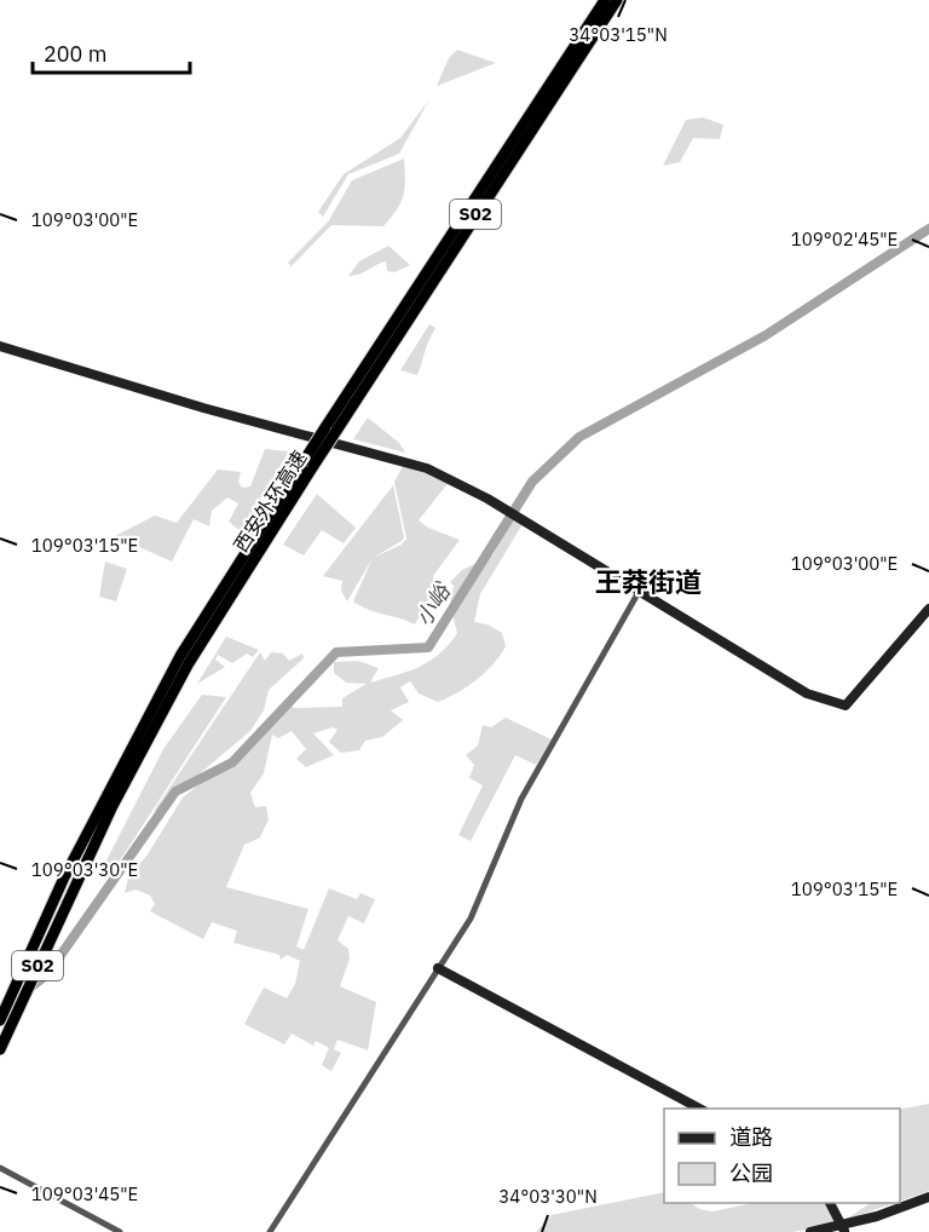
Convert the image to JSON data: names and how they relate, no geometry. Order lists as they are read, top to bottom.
{
  "streets": {
    "highway": ["S02", "西安外环高速"]
  },
  "districts": ["王莽街道"],
  "water": ["小峪"],
  "legend": ["道路", "公园"],
  "scale_bar": "200 m",
  "coordinates": [
    "34°03'15\"N",
    "109°03'00\"E",
    "109°02'45\"E",
    "109°03'15\"E",
    "109°03'30\"E",
    "109°03'45\"E",
    "34°03'30\"N"
  ]
}
